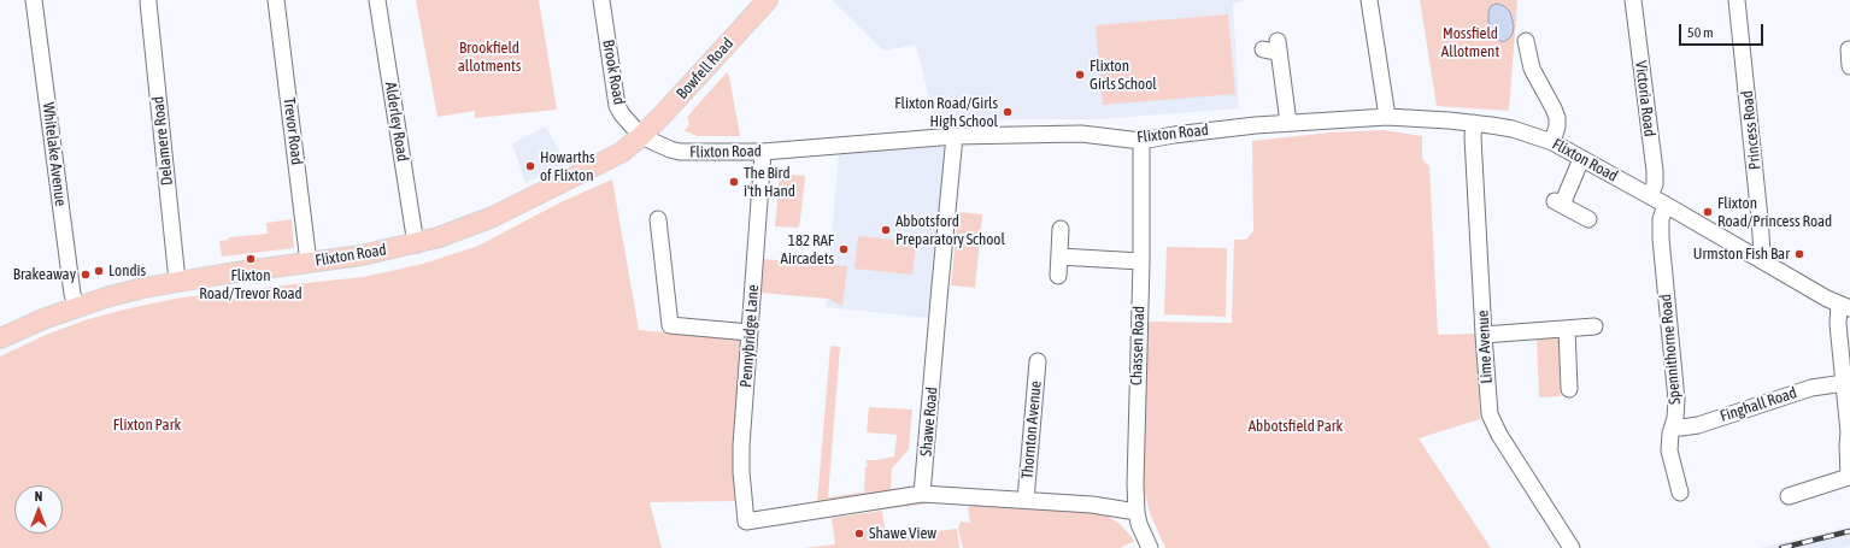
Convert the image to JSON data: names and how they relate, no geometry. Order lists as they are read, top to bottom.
{
  "streets": {
    "main road": ["Bowfell Road", "Flixton Road"],
    "street": [
      "Brook Road",
      "Victoria Road",
      "Alderley Road",
      "Princess Road",
      "Trevor Road",
      "Delamere Road",
      "Whitelake Avenue",
      "Pennybridge Lane",
      "Chassen Road",
      "Lime Avenue",
      "Spennithorne Road",
      "Finghall Road",
      "Shawe Road",
      "Thornton Avenue"
    ]
  },
  "crossings": [
    ["Bowfell Road", "Brook Road"],
    ["Bowfell Road", "Flixton Road"],
    ["Brook Road", "Flixton Road"],
    ["Victoria Road", "Flixton Road"],
    ["Alderley Road", "Flixton Road"],
    ["Princess Road", "Flixton Road"],
    ["Trevor Road", "Flixton Road"],
    ["Flixton Road", "Delamere Road"],
    ["Flixton Road", "Whitelake Avenue"],
    ["Flixton Road", "Pennybridge Lane"],
    ["Flixton Road", "Chassen Road"],
    ["Flixton Road", "Lime Avenue"],
    ["Flixton Road", "Spennithorne Road"],
    ["Flixton Road", "Shawe Road"],
    ["Pennybridge Lane", "Shawe Road"],
    ["Spennithorne Road", "Finghall Road"]
  ],
  "parks": [
    "Mossfield Allotment",
    "Brookfield allotments",
    "Flixton Park",
    "Abbotsfield Park"
  ],
  "places": [
    "Flixton Girls School",
    "Flixton Road/Girls High School",
    "Howarths of Flixton",
    "The Bird i'th Hand",
    "Flixton Road/Princess Road",
    "Abbotsford Preparatory School",
    "182 RAF Aircadets",
    "Urmston Fish Bar",
    "Flixton Road/Trevor Road",
    "Londis",
    "Brakeaway",
    "Shawe View"
  ],
  "scale_bar": "50 m",
  "north": "top"
}
